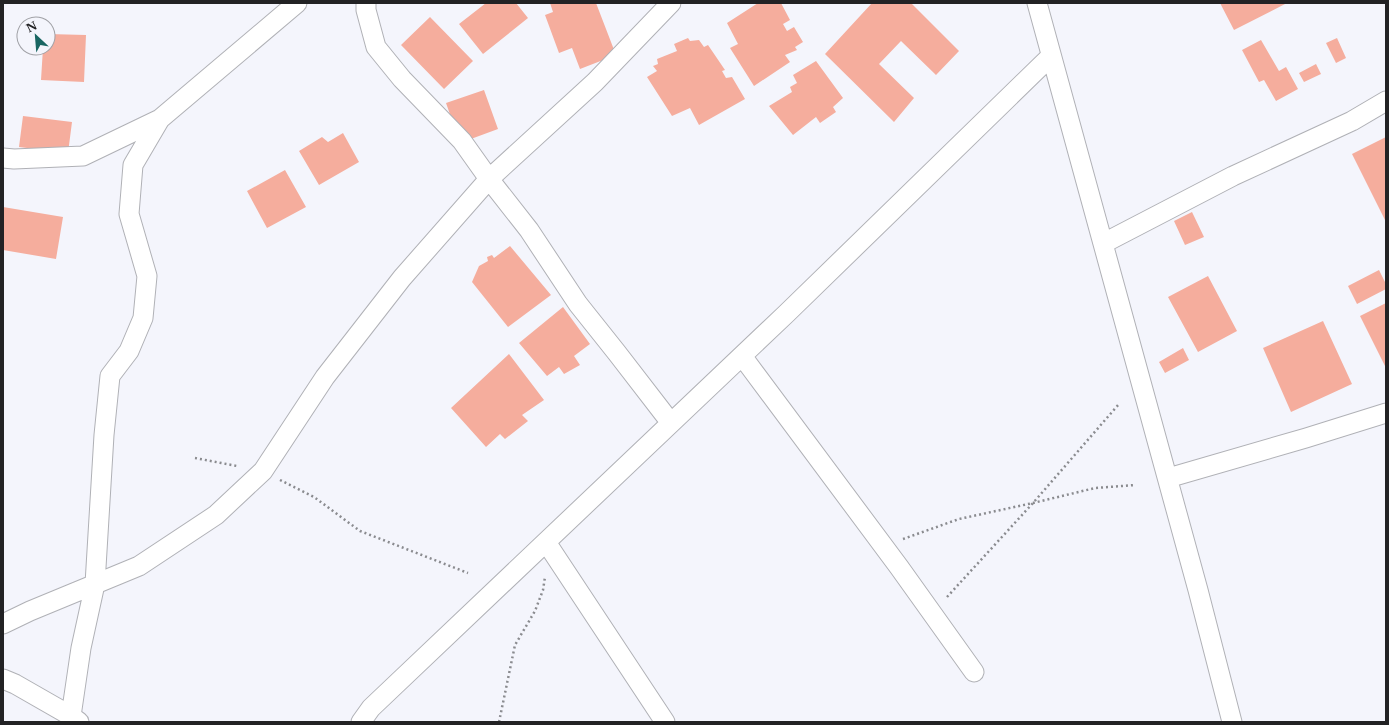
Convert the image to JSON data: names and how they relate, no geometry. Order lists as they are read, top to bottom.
{
  "north": "top left"
}
